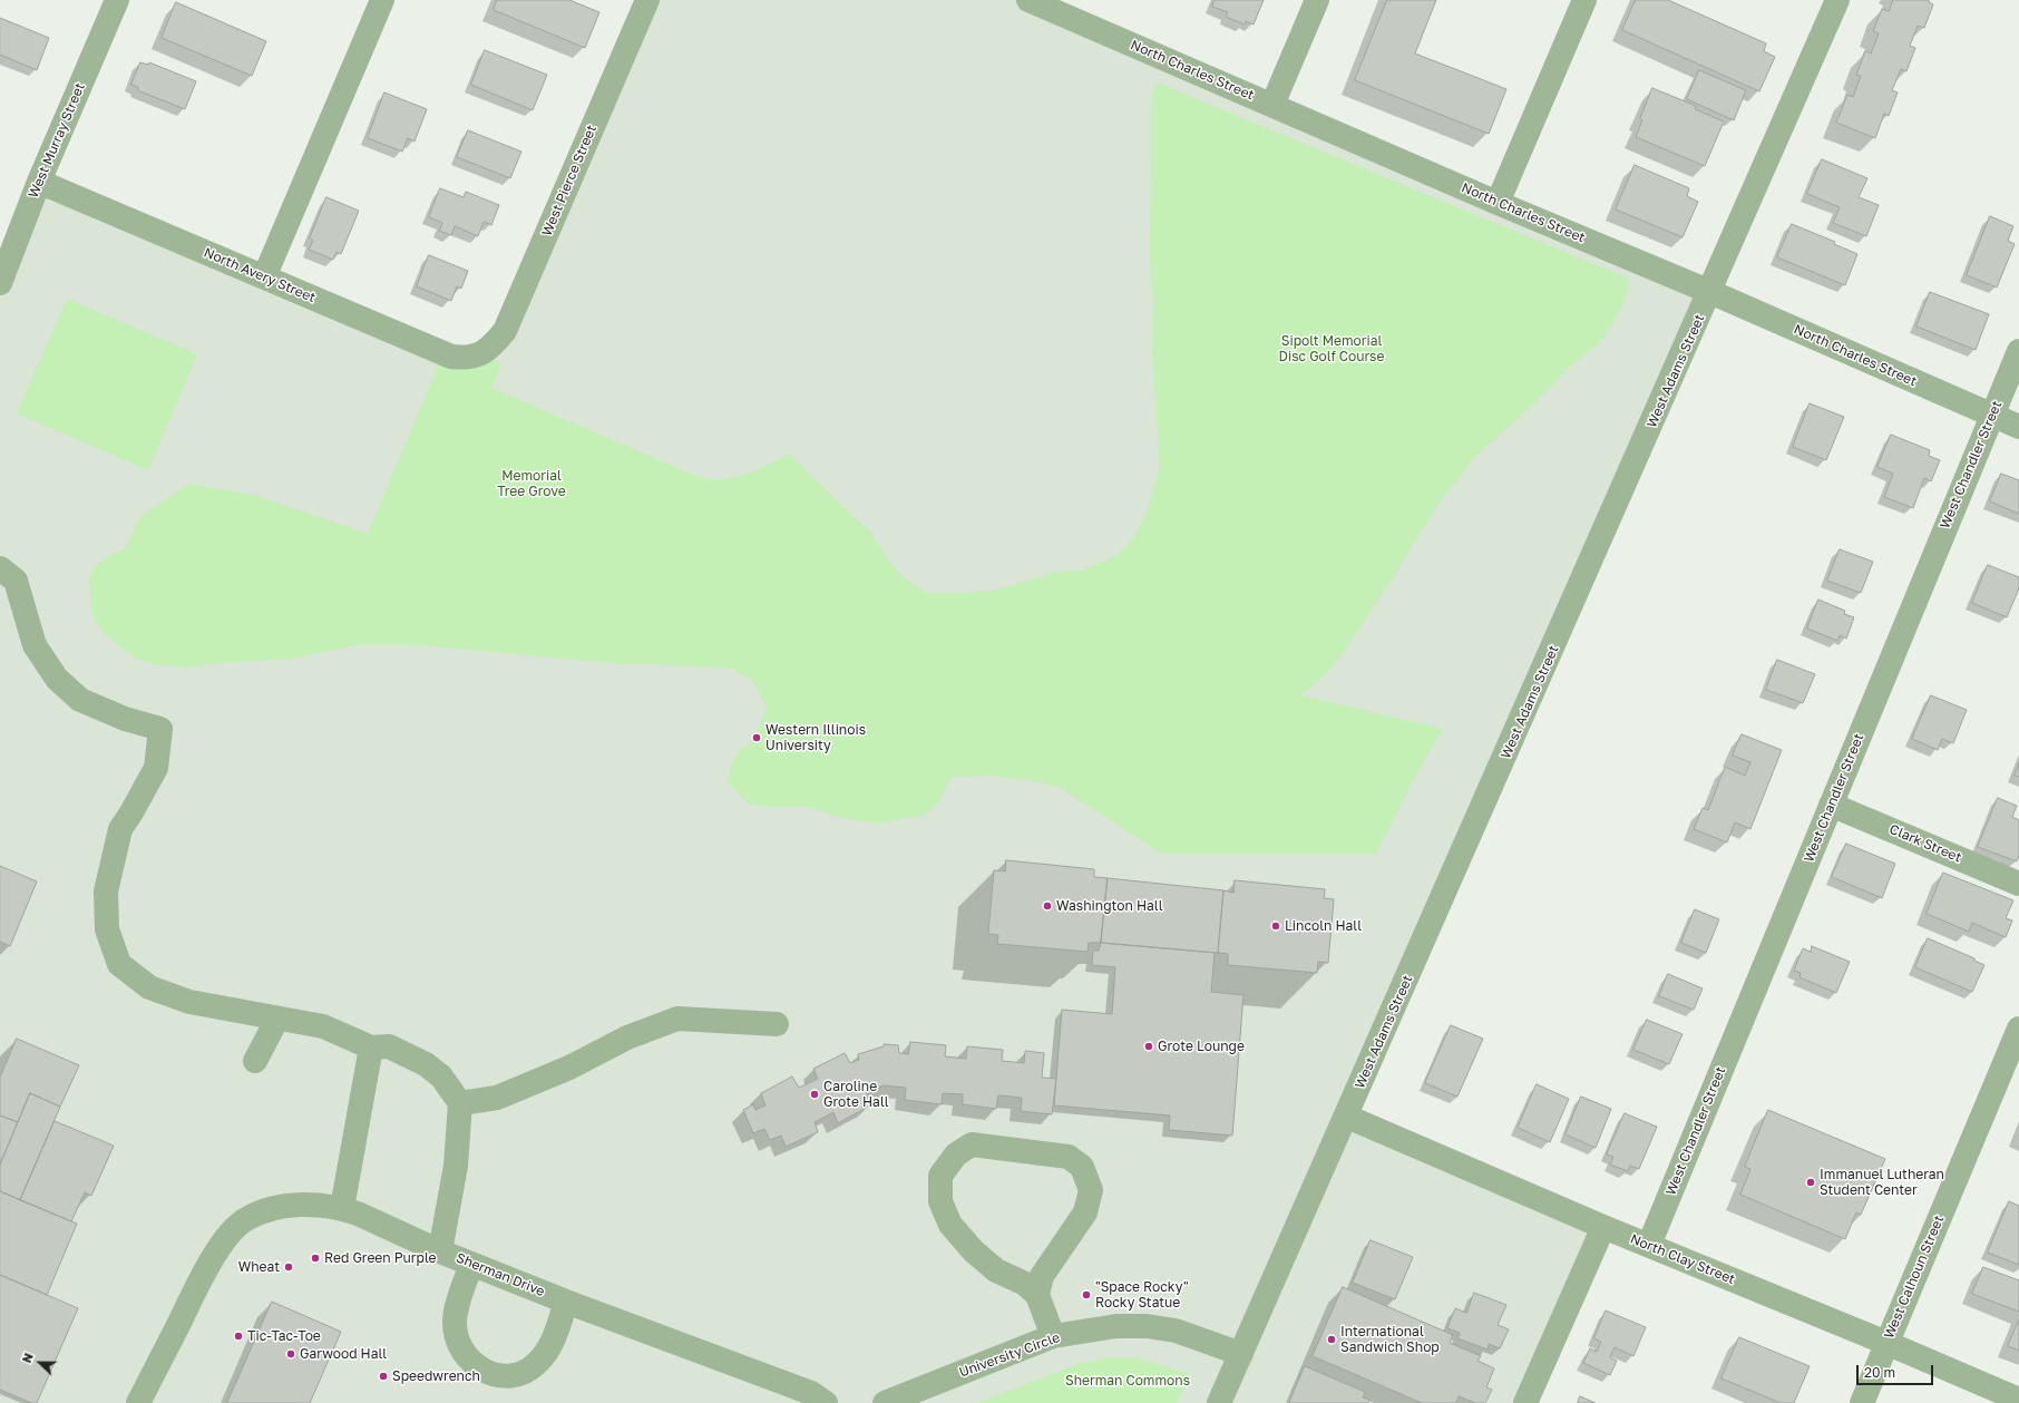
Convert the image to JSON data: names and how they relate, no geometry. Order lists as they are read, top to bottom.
{
  "streets": {
    "street": [
      "North Charles Street",
      "West Murray Street",
      "West Pierce Street",
      "North Avery Street",
      "West Adams Street",
      "West Chandler Street",
      "Clark Street",
      "North Clay Street",
      "Sherman Drive",
      "West Calhoun Street",
      "University Circle"
    ]
  },
  "crossings": [
    ["North Charles Street", "West Adams Street"],
    ["North Charles Street", "West Chandler Street"],
    ["West Murray Street", "North Avery Street"],
    ["West Pierce Street", "North Avery Street"],
    ["West Adams Street", "North Clay Street"],
    ["West Adams Street", "University Circle"],
    ["West Chandler Street", "Clark Street"],
    ["West Chandler Street", "North Clay Street"],
    ["North Clay Street", "West Calhoun Street"]
  ],
  "parks": ["Sipolt Memorial Disc Golf Course", "Memorial Tree Grove", "Sherman Commons"],
  "places": [
    "Western Illinois University",
    "Washington Hall",
    "Lincoln Hall",
    "Grote Lounge",
    "Caroline Grote Hall",
    "Immanuel Lutheran Student Center",
    "Red Green Purple",
    "Wheat",
    "\"Space Rocky\" Rocky Statue",
    "Tic-Tac-Toe",
    "International Sandwich Shop",
    "Garwood Hall",
    "Speedwrench"
  ],
  "scale_bar": "20 m",
  "north": "left"
}
